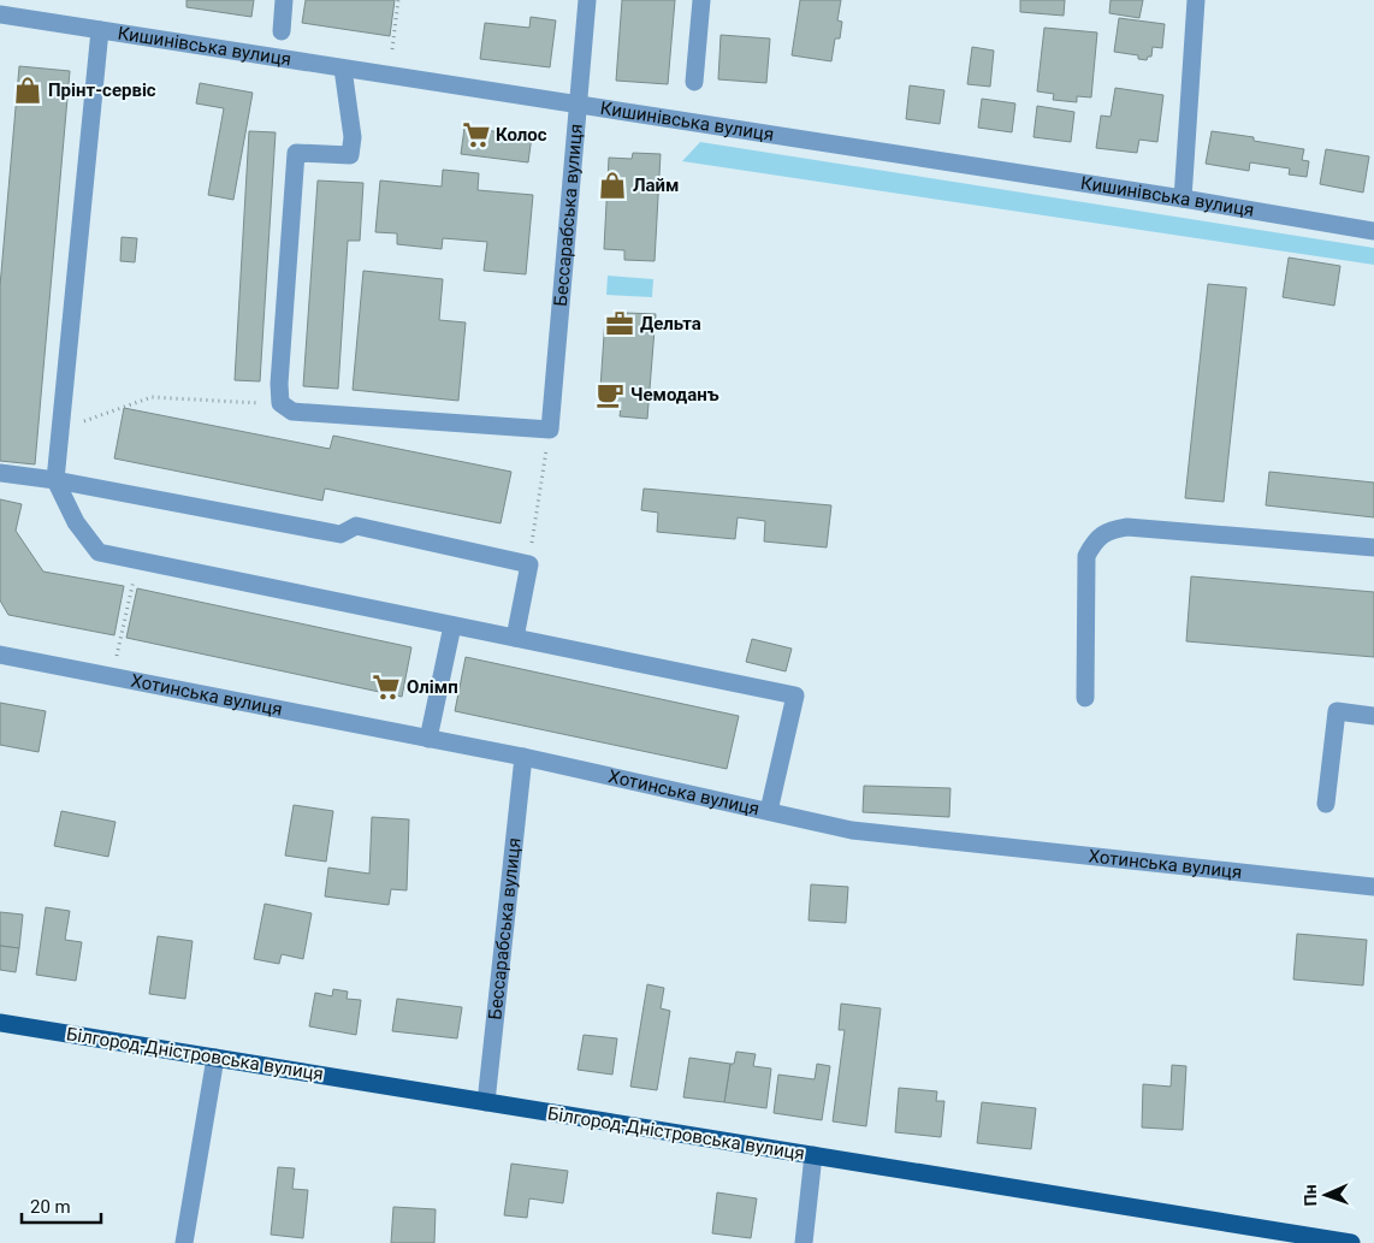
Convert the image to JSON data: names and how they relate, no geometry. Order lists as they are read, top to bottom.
{
  "streets": {
    "main road": ["Білгород-Дністровська вулиця"],
    "street": ["Кишинівська вулиця", "Бессарабська вулиця", "Хотинська вулиця"]
  },
  "crossings": [
    ["Кишинівська вулиця", "Бессарабська вулиця"],
    ["Бессарабська вулиця", "Хотинська вулиця"],
    ["Бессарабська вулиця", "Білгород-Дністровська вулиця"]
  ],
  "places": {
    "shop": ["Прінт-сервіс", "Лайм"],
    "supermarket": ["Колос", "Олімп"],
    "office": ["Дельта"],
    "cafe": ["Чемоданъ"]
  },
  "scale_bar": "20 m",
  "north": "left"
}
